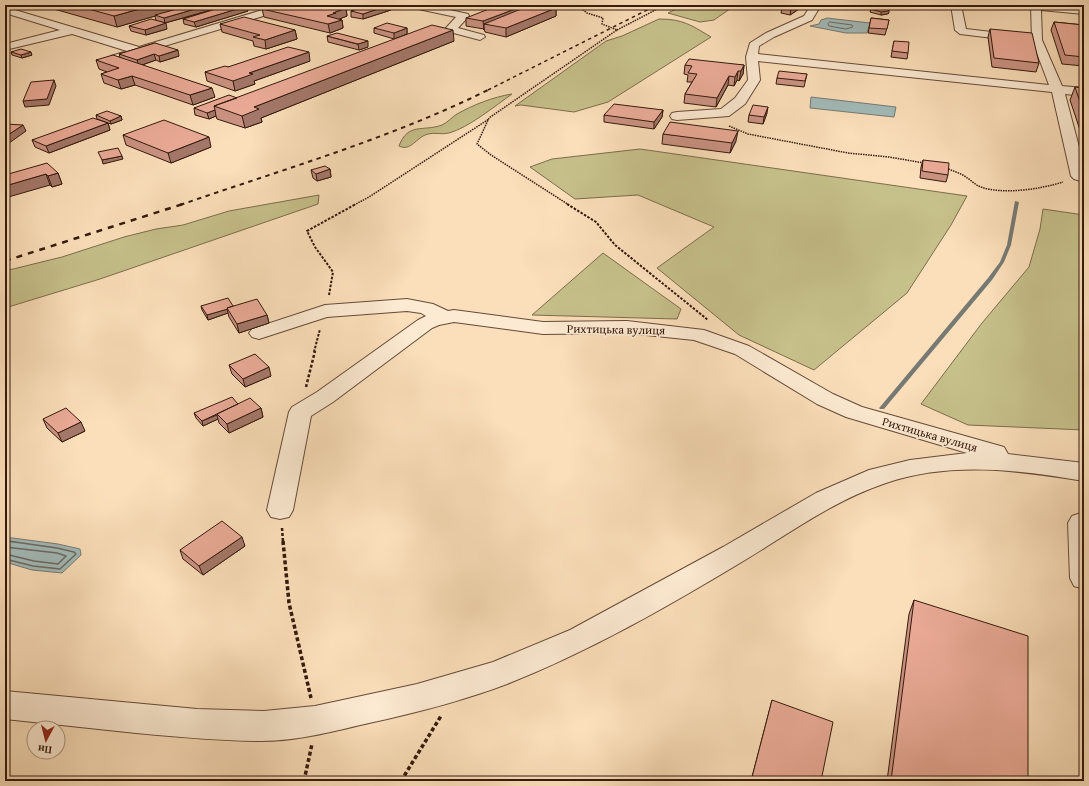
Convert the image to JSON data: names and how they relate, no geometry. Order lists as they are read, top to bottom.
{
  "streets": {
    "street": ["Рихтицька вулиця"]
  },
  "north": "bottom"
}
